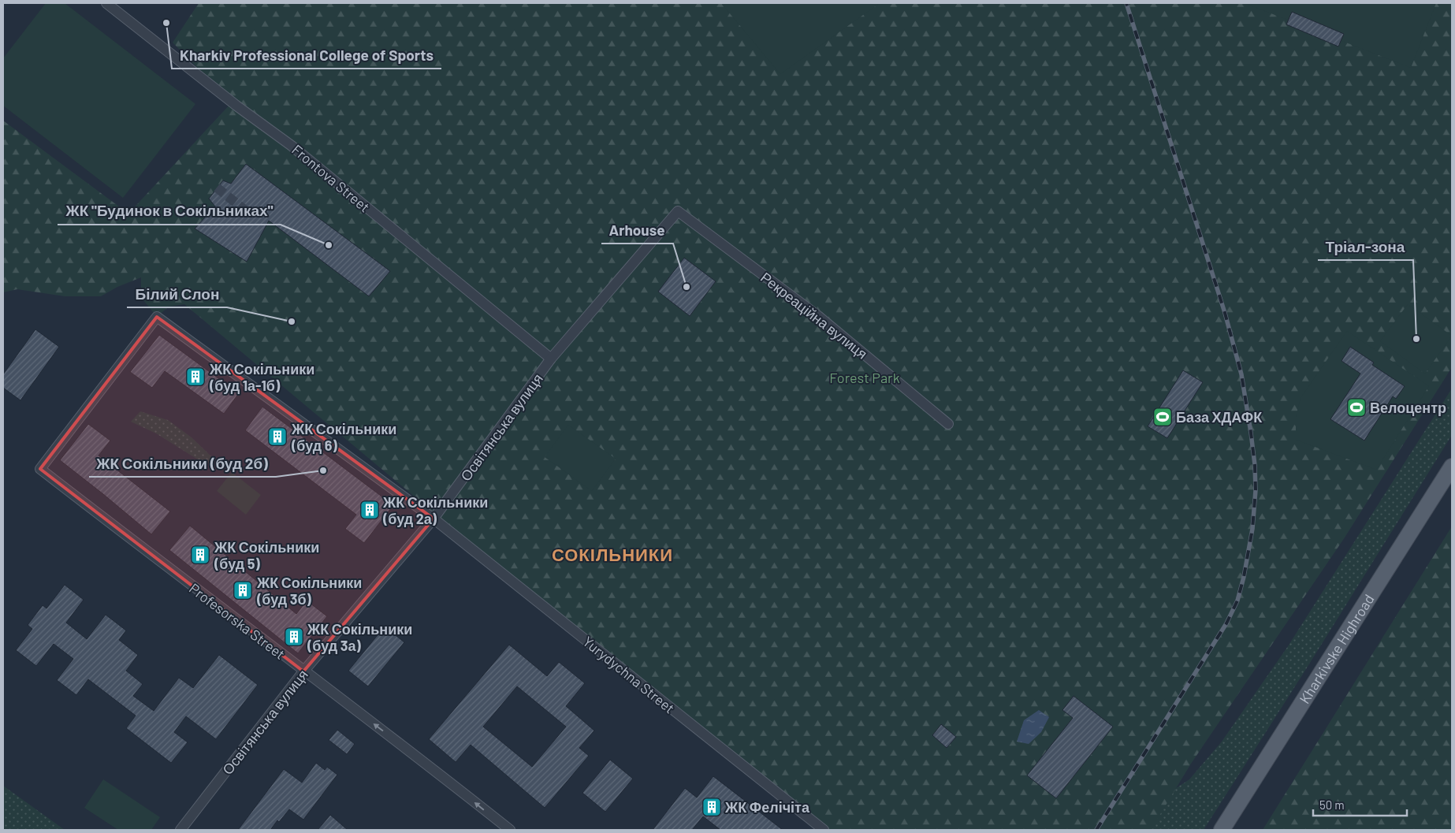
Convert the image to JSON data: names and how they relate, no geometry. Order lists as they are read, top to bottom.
{
  "streets": {
    "main road": ["Kharkivske Highroad"],
    "street": [
      "Frontova Street",
      "Рекреаційна вулиця",
      "Освітянська вулиця",
      "Profesorska Street",
      "Yurydychna Street"
    ]
  },
  "crossings": [
    ["Frontova Street", "Освітянська вулиця"],
    ["Рекреаційна вулиця", "Освітянська вулиця"],
    ["Освітянська вулиця", "Profesorska Street"],
    ["Освітянська вулиця", "Yurydychna Street"],
    ["Profesorska Street", "Yurydychna Street"]
  ],
  "one_way": ["Profesorska Street"],
  "districts": ["СОКІЛЬНИКИ"],
  "parks": ["Forest Park"],
  "places": {
    "other": [
      "Kharkiv Professional College of Sports",
      "ЖК \"Будинок в Сокільниках\"",
      "Arhouse",
      "Білий Слон",
      "Тріал-зона",
      "ЖК Сокільники (буд 2б)"
    ],
    "building": [
      "ЖК Сокільники (буд 1а-1б)",
      "ЖК Сокільники (буд 6)",
      "ЖК Сокільники (буд 2а)",
      "ЖК Сокільники (буд 5)",
      "ЖК Сокільники (буд 3б)",
      "ЖК Сокільники (буд 3а)",
      "ЖК Фелічіта"
    ],
    "sports": ["Велоцентр", "База ХДАФК"]
  },
  "scale_bar": "50 m"
}
